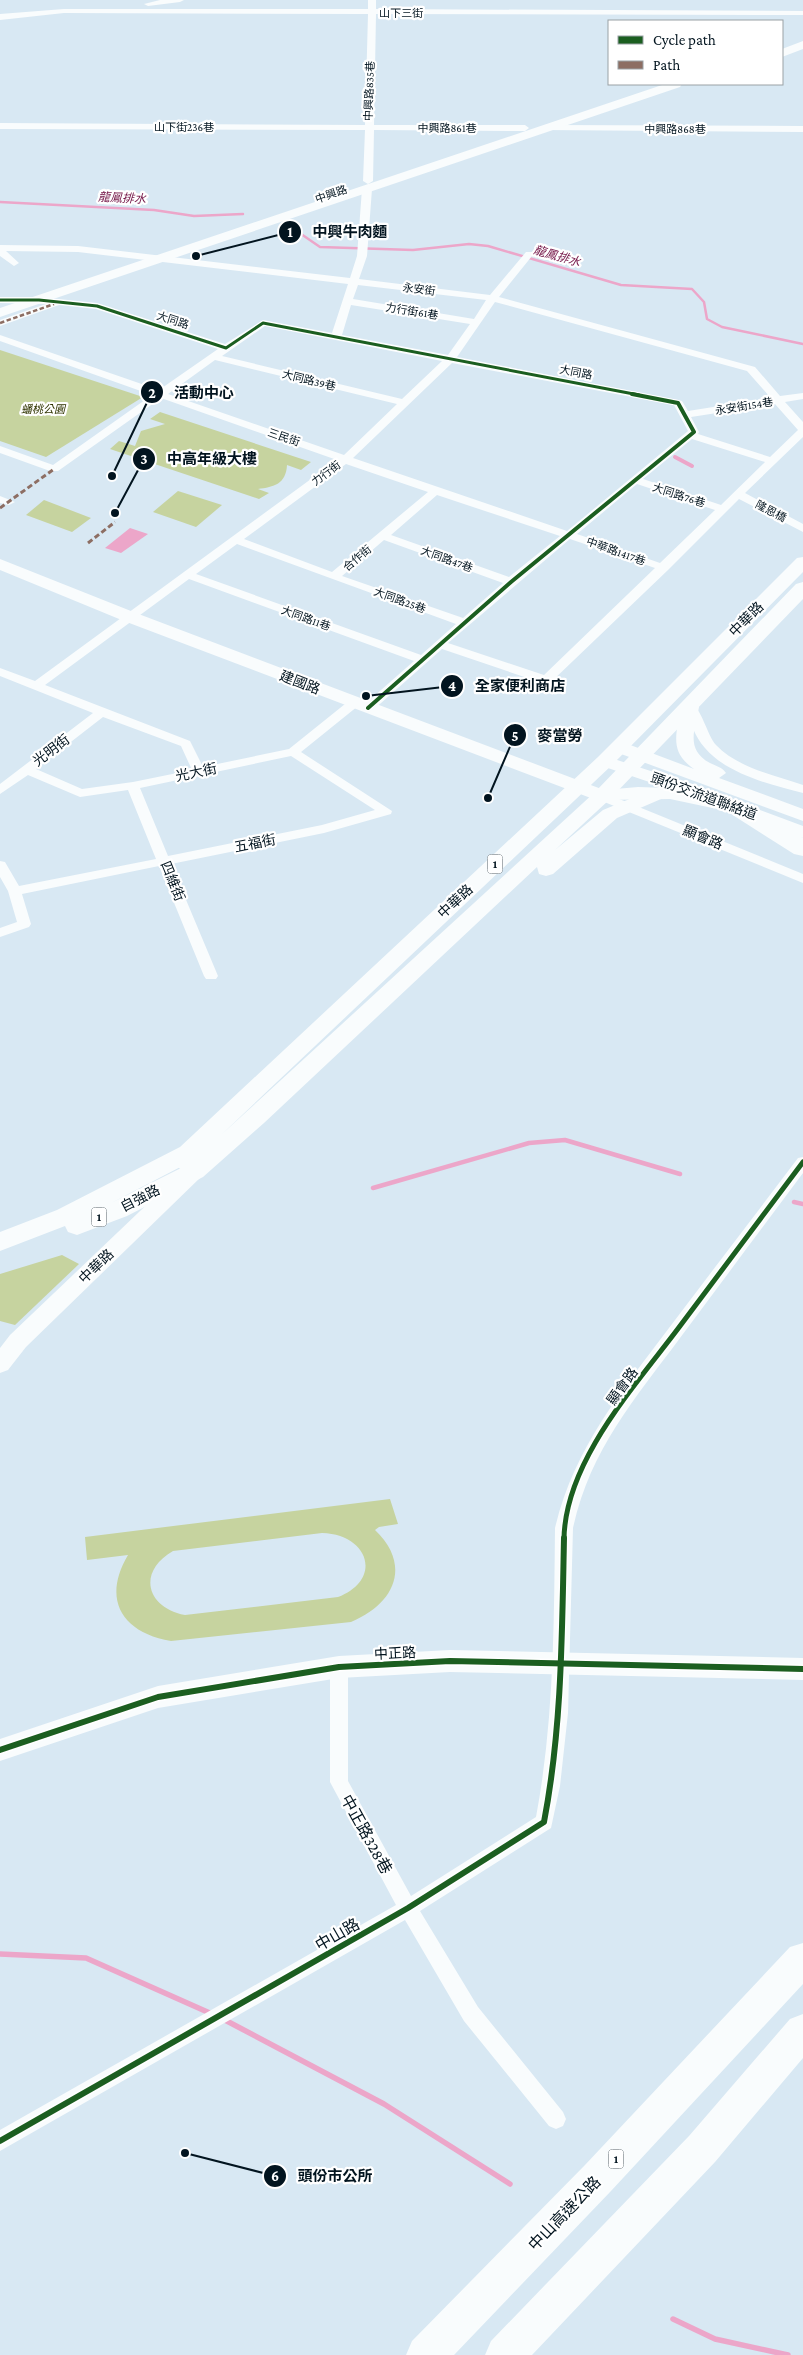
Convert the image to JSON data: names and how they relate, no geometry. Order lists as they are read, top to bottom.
{
  "streets": {
    "highway": ["1", "中山高速公路"],
    "main road": ["中華路", "自強路"],
    "street": [
      "山下三街",
      "中興路835巷",
      "山下街236巷",
      "中興路861巷",
      "中興路868巷",
      "中興路",
      "永安街",
      "力行街61巷",
      "大同路",
      "大同路39巷",
      "永安街154巷",
      "三民街",
      "力行街",
      "大同路76巷",
      "隆恩橋",
      "中華路1417巷",
      "合作街",
      "大同路47巷",
      "大同路25巷",
      "大同路11巷",
      "建國路",
      "光明街",
      "光大街",
      "頭份交流道聯絡道",
      "顯會路",
      "五福街",
      "四維街",
      "中正路",
      "中正路328巷",
      "中山路"
    ]
  },
  "crossings": [
    ["山下三街", "中興路835巷"],
    ["中興路835巷", "山下街236巷"],
    ["中興路835巷", "中興路861巷"],
    ["中興路835巷", "中興路"],
    ["中興路835巷", "永安街"],
    ["中興路835巷", "力行街61巷"],
    ["中興路835巷", "大同路"],
    ["山下街236巷", "中興路861巷"],
    ["中興路861巷", "中興路"],
    ["中興路868巷", "中興路"],
    ["中興路", "永安街"],
    ["中興路", "大同路"],
    ["永安街", "永安街154巷"],
    ["永安街", "力行街"],
    ["永安街", "大同路76巷"],
    ["永安街", "隆恩橋"],
    ["永安街", "中華路1417巷"],
    ["力行街61巷", "力行街"],
    ["大同路", "永安街154巷"],
    ["大同路", "力行街"],
    ["大同路39巷", "力行街"],
    ["三民街", "力行街"],
    ["三民街", "中華路1417巷"],
    ["三民街", "合作街"],
    ["力行街", "合作街"],
    ["力行街", "大同路11巷"],
    ["力行街", "建國路"],
    ["合作街", "大同路47巷"],
    ["合作街", "大同路25巷"],
    ["中華路", "建國路"],
    ["中華路", "頭份交流道聯絡道"],
    ["中華路", "顯會路"],
    ["中華路", "自強路"],
    ["建國路", "光大街"],
    ["建國路", "顯會路"],
    ["光明街", "光大街"],
    ["光大街", "五福街"],
    ["光大街", "四維街"],
    ["顯會路", "中正路"],
    ["顯會路", "中山路"],
    ["五福街", "四維街"],
    ["中正路", "中正路328巷"],
    ["中正路", "中山路"],
    ["中正路328巷", "中山路"]
  ],
  "water": ["龍鳳排水"],
  "parks": ["蟠桃公園"],
  "places": [
    "中興牛肉麵",
    "活動中心",
    "中高年級大樓",
    "全家便利商店",
    "麥當勞",
    "頭份市公所"
  ],
  "legend": ["Cycle path", "Path"]
}
